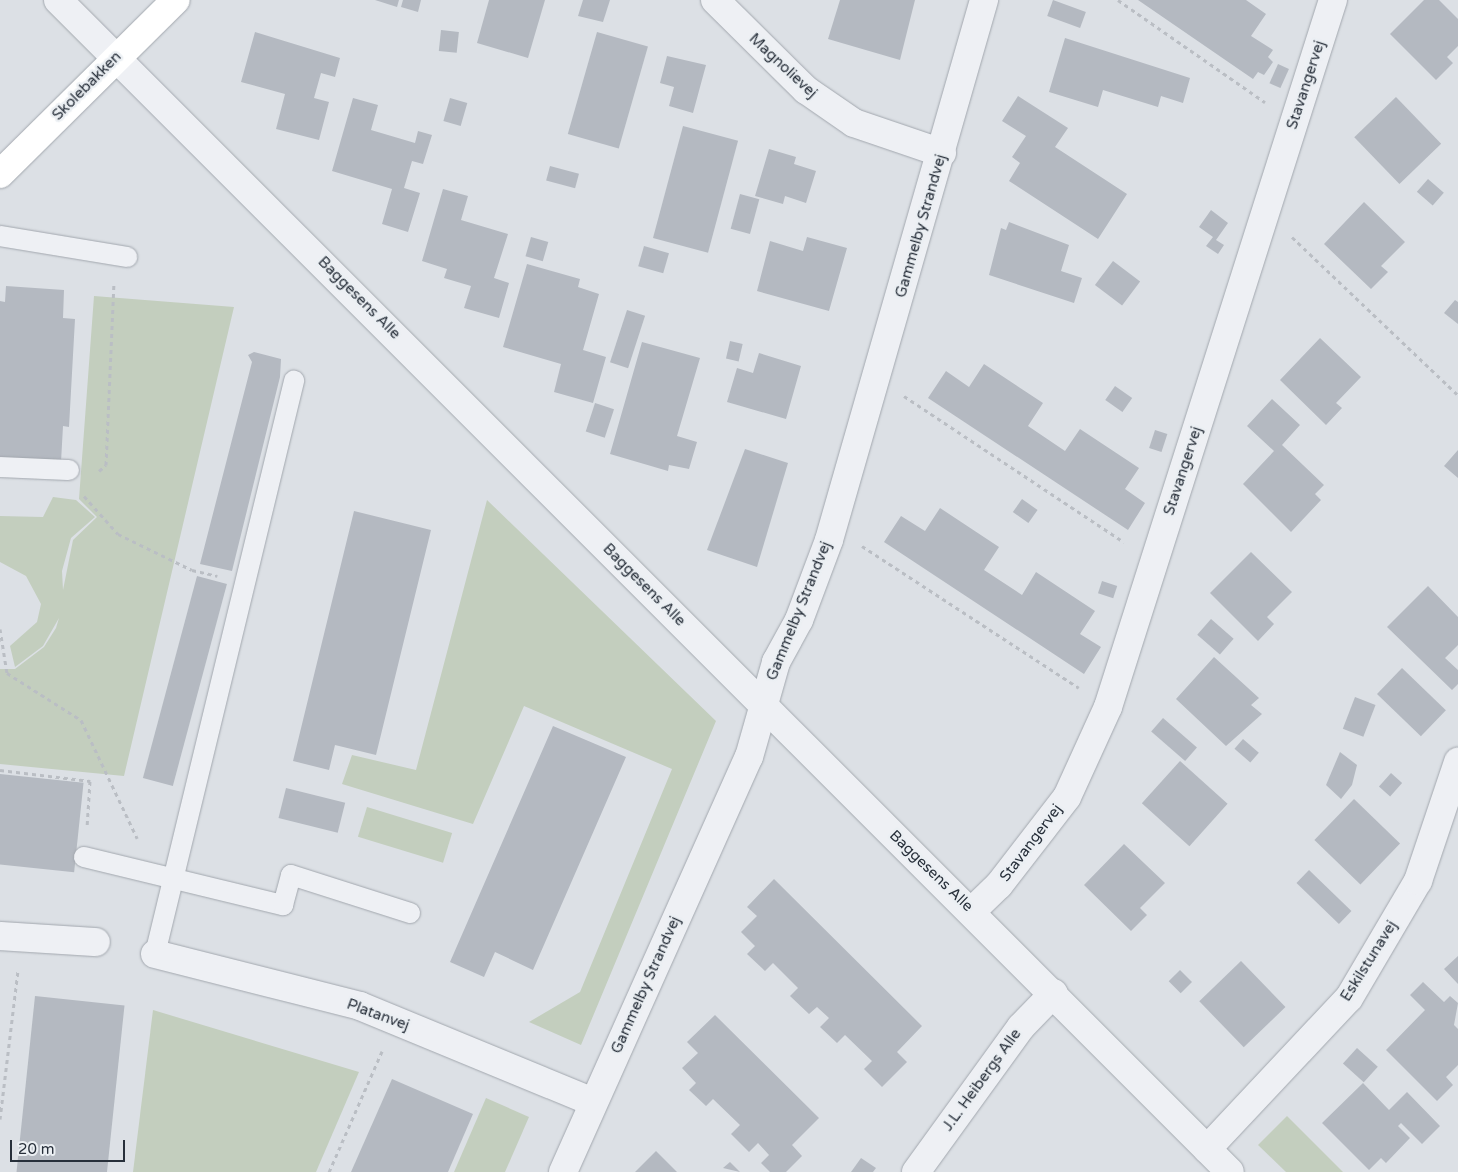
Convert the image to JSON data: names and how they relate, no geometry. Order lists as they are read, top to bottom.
{
  "streets": {
    "street": [
      "Magnolievej",
      "Stavangervej",
      "Skolebakken",
      "Gammelby Strandvej",
      "Baggesens Alle",
      "Eskilstunavej",
      "Platanvej",
      "J.L. Heibergs Alle"
    ]
  },
  "crossings": [
    ["Magnolievej", "Gammelby Strandvej"],
    ["Stavangervej", "Baggesens Alle"],
    ["Skolebakken", "Baggesens Alle"],
    ["Gammelby Strandvej", "Baggesens Alle"],
    ["Gammelby Strandvej", "Platanvej"],
    ["Baggesens Alle", "Eskilstunavej"],
    ["Baggesens Alle", "J.L. Heibergs Alle"]
  ],
  "scale_bar": "20 m"
}
